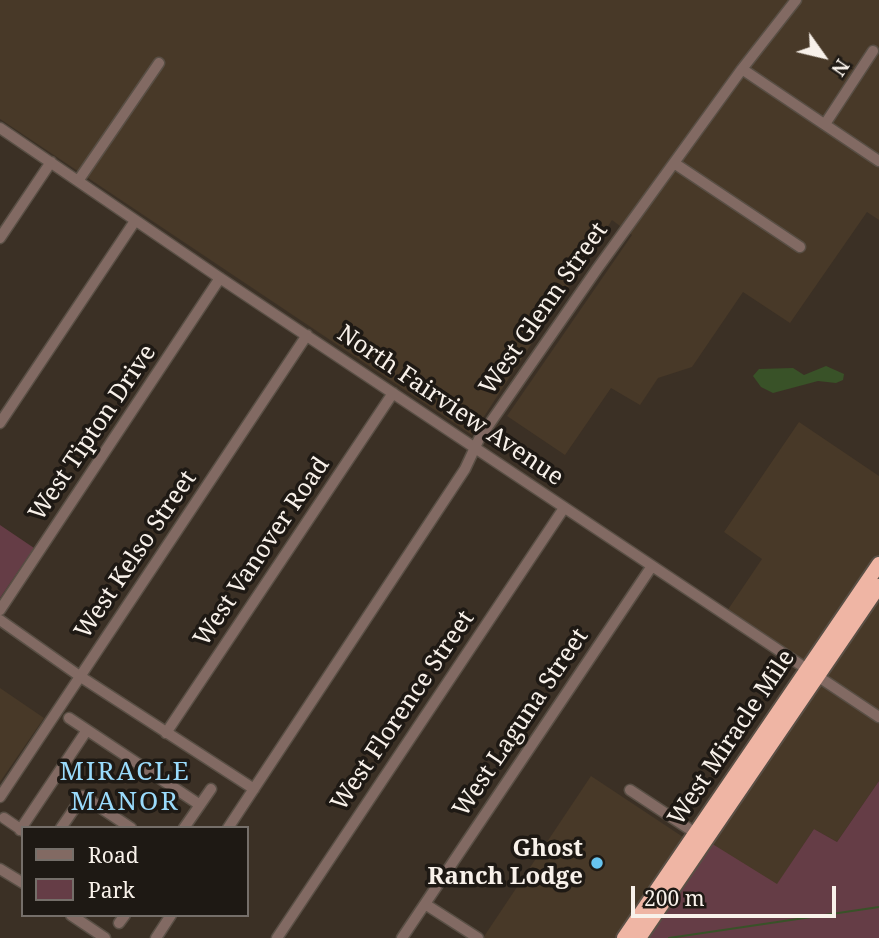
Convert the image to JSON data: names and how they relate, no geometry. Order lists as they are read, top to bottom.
{
  "streets": {
    "highway": ["West Miracle Mile"],
    "street": [
      "West Glenn Street",
      "North Fairview Avenue",
      "West Tipton Drive",
      "West Vanover Road",
      "West Kelso Street",
      "West Florence Street",
      "West Laguna Street"
    ]
  },
  "crossings": [
    ["West Glenn Street", "North Fairview Avenue"],
    ["North Fairview Avenue", "West Tipton Drive"],
    ["North Fairview Avenue", "West Vanover Road"],
    ["North Fairview Avenue", "West Kelso Street"],
    ["North Fairview Avenue", "West Florence Street"],
    ["North Fairview Avenue", "West Laguna Street"],
    ["North Fairview Avenue", "West Miracle Mile"]
  ],
  "districts": ["MIRACLE MANOR"],
  "places": ["Ghost Ranch Lodge"],
  "legend": ["Road", "Park"],
  "scale_bar": "200 m",
  "north": "bottom right"
}
